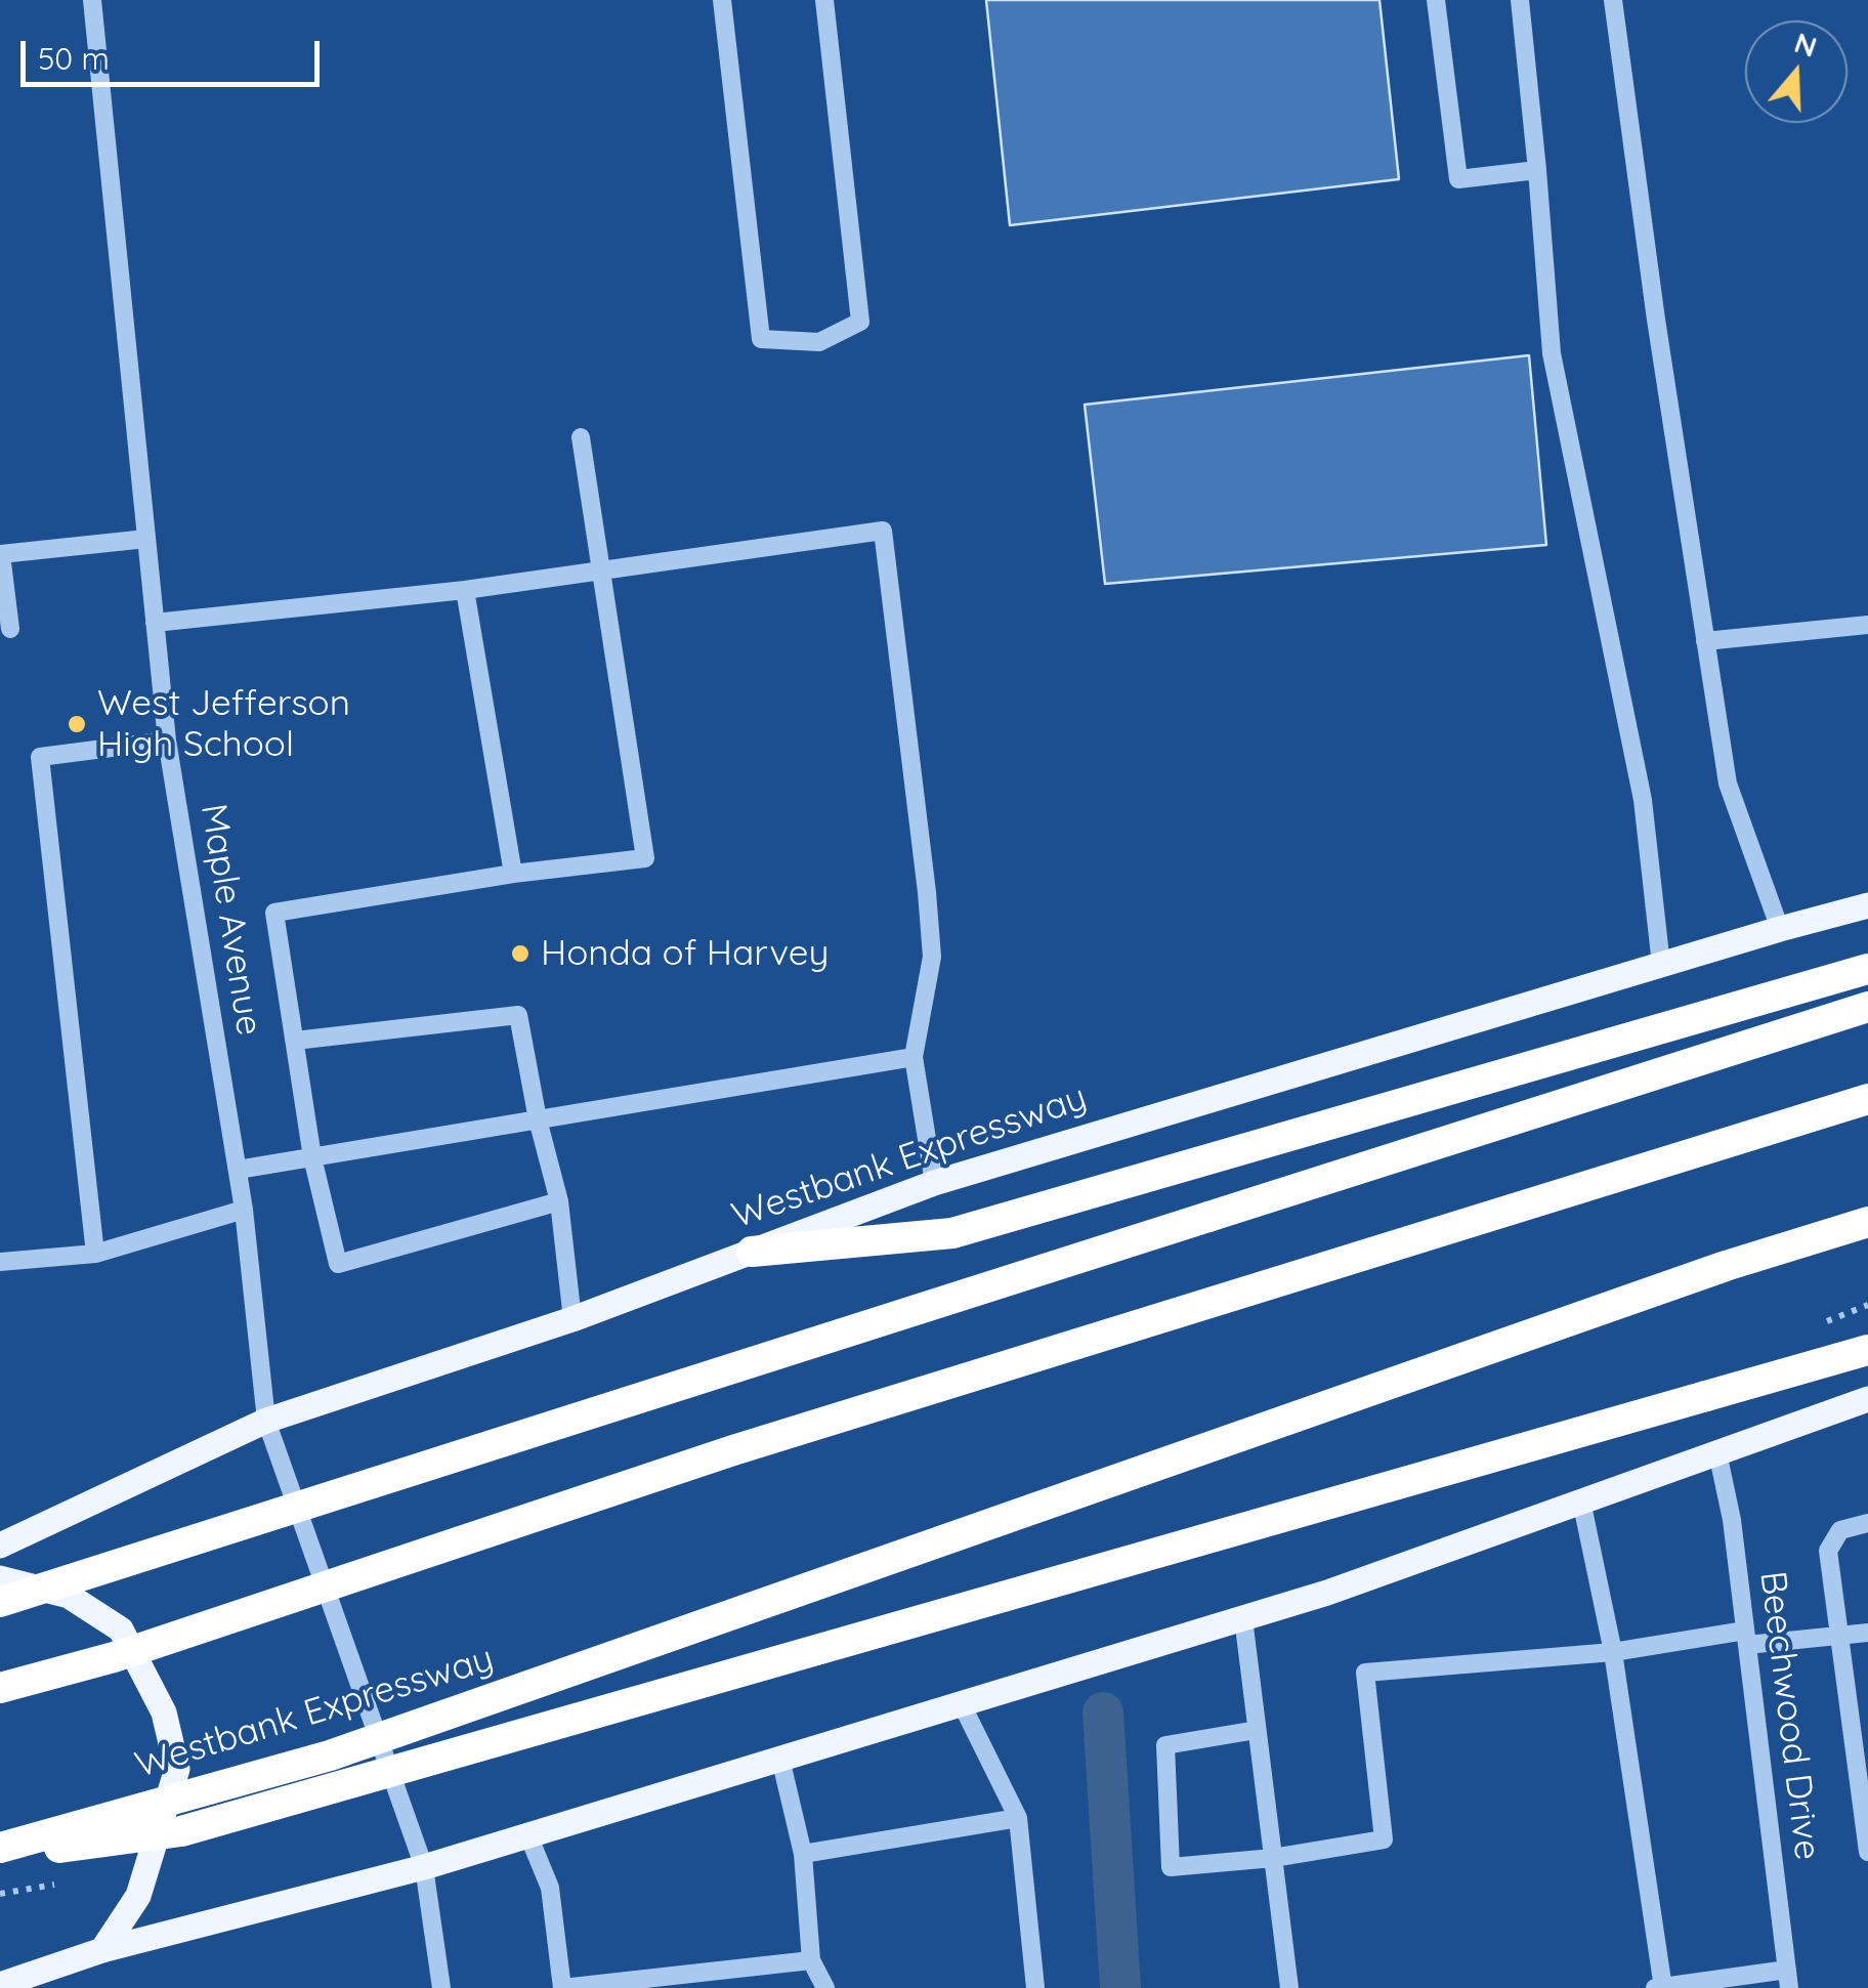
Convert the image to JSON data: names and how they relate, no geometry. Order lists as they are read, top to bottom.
{
  "streets": {
    "highway": ["Westbank Expressway"],
    "street": ["Maple Avenue", "Beechwood Drive"]
  },
  "crossings": [
    ["Maple Avenue", "Westbank Expressway"]
  ],
  "places": ["West Jefferson High School", "Honda of Harvey"],
  "scale_bar": "50 m",
  "north": "top"
}
